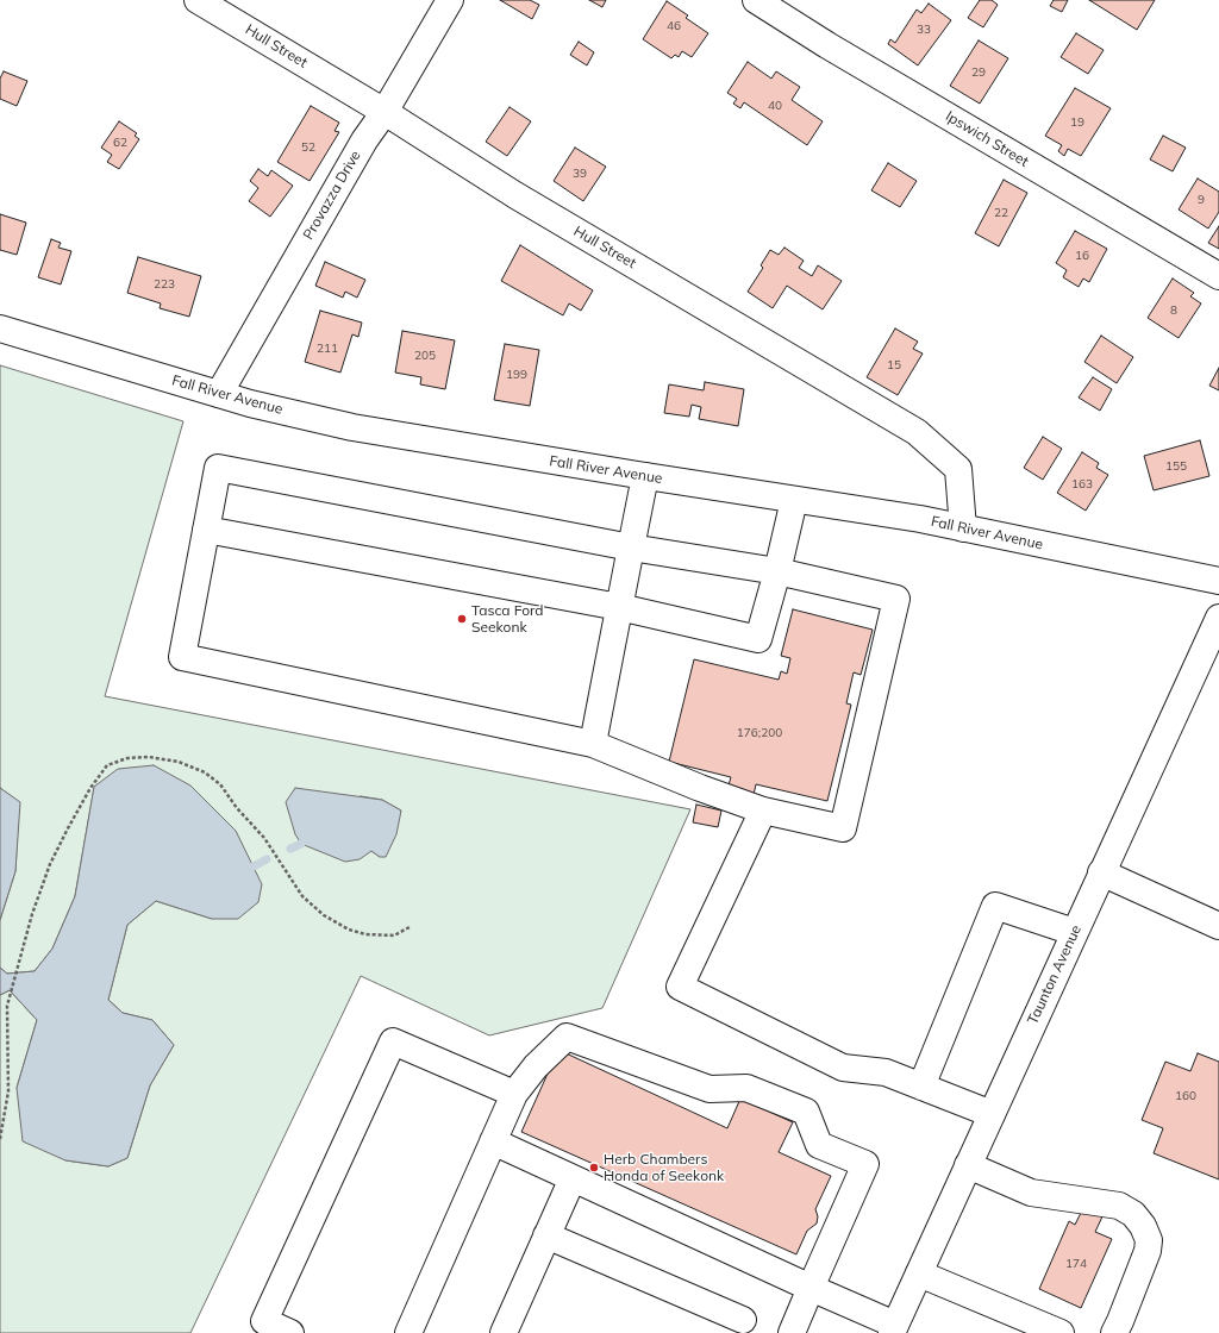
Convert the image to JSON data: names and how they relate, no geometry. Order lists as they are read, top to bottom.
{
  "streets": {
    "main road": [
      "Hull Street",
      "Ipswich Street",
      "Provazza Drive",
      "Fall River Avenue",
      "Taunton Avenue"
    ]
  },
  "crossings": [
    ["Hull Street", "Provazza Drive"],
    ["Hull Street", "Fall River Avenue"],
    ["Provazza Drive", "Fall River Avenue"]
  ],
  "places": ["Tasca Ford Seekonk", "Herb Chambers Honda of Seekonk"],
  "house_numbers": [
    "46",
    "33",
    "29",
    "40",
    "19",
    "62",
    "52",
    "39",
    "9",
    "22",
    "16",
    "223",
    "8",
    "211",
    "205",
    "15",
    "199",
    "155",
    "163",
    "176;200",
    "160",
    "174"
  ]
}
